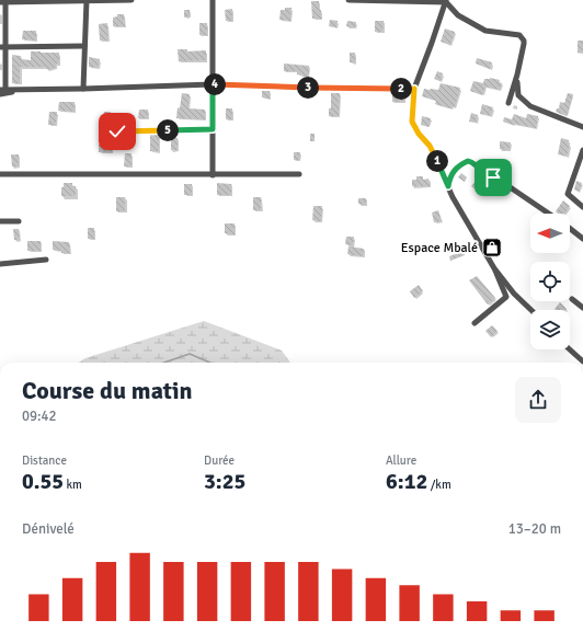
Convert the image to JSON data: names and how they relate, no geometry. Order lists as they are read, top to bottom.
{
  "places": {
    "shop": ["Espace Mbalé"]
  },
  "north": "left",
  "page": {
    "pins": [
      "4",
      "3",
      "2",
      "5",
      "1"
    ],
    "heading": ["Course du matin", "09:42"],
    "stats": [
      ["Distance", "0.55 km"],
      ["Durée", "3:25"],
      ["Allure", "6:12 /km"]
    ],
    "chart": ["Dénivelé", "13–20 m"]
  }
}
